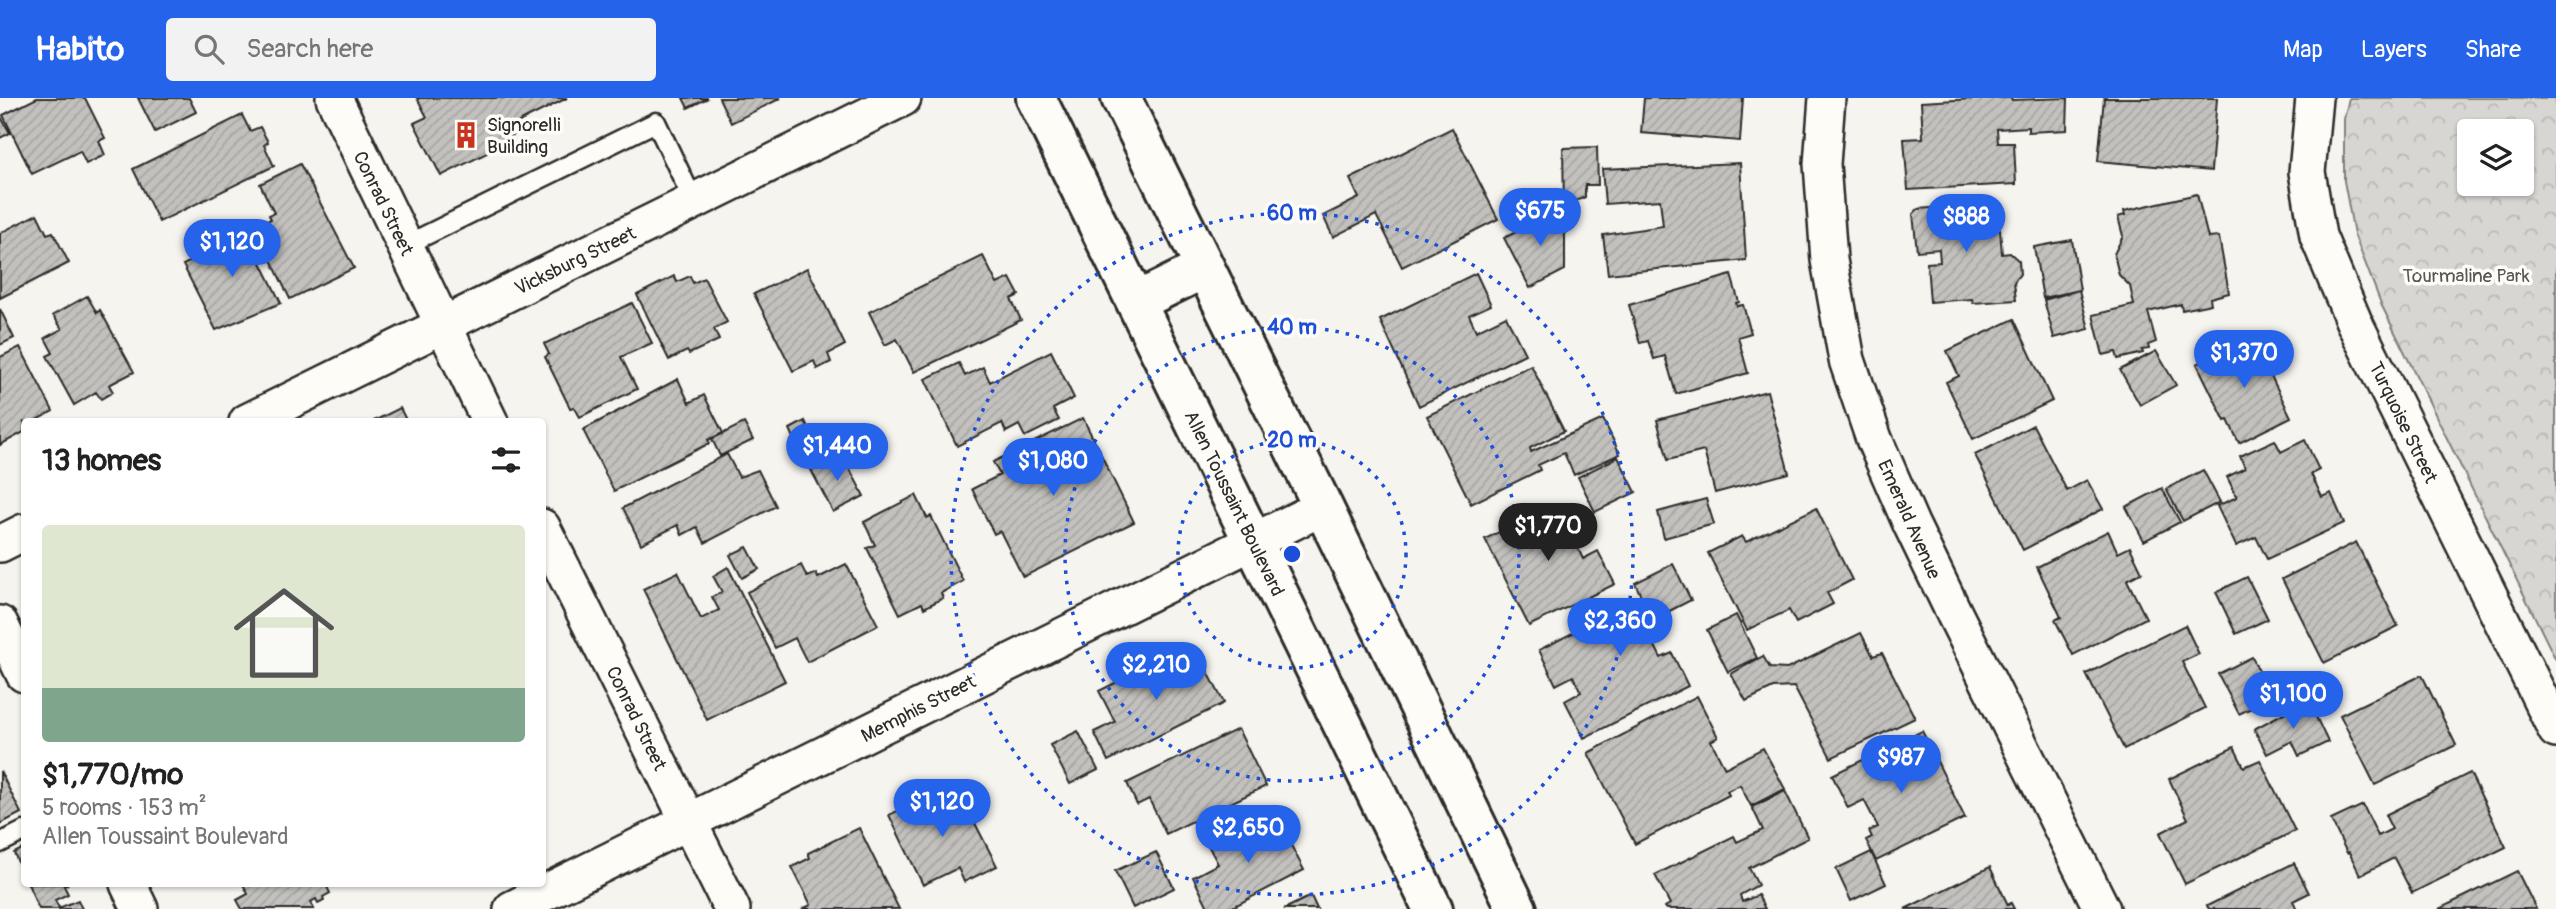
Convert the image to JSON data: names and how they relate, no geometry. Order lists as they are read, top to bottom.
{
  "streets": {
    "main road": ["Allen Toussaint Boulevard"],
    "street": [
      "Conrad Street",
      "Vicksburg Street",
      "Turquoise Street",
      "Emerald Avenue",
      "Memphis Street"
    ]
  },
  "crossings": [
    ["Conrad Street", "Vicksburg Street"],
    ["Conrad Street", "Memphis Street"],
    ["Allen Toussaint Boulevard", "Memphis Street"]
  ],
  "parks": ["Tourmaline Park"],
  "places": {
    "building": ["Signorelli Building"]
  },
  "page": {
    "header": "Habito",
    "search": "Search here",
    "nav": ["Map", "Layers", "Share"],
    "price": [
      "$675",
      "$888",
      "$1,120",
      "$1,370",
      "$1,440",
      "$1,080",
      "$1,770",
      "$2,360",
      "$2,210",
      "$1,100",
      "$987",
      "$1,120",
      "$2,650"
    ],
    "heading": "13 homes",
    "list": [
      {
        "name": "$1,770/mo",
        "note": "5 rooms · 153 m² · Allen Toussaint Boulevard"
      }
    ]
  },
  "rings": ["60 m", "40 m", "20 m"]
}
